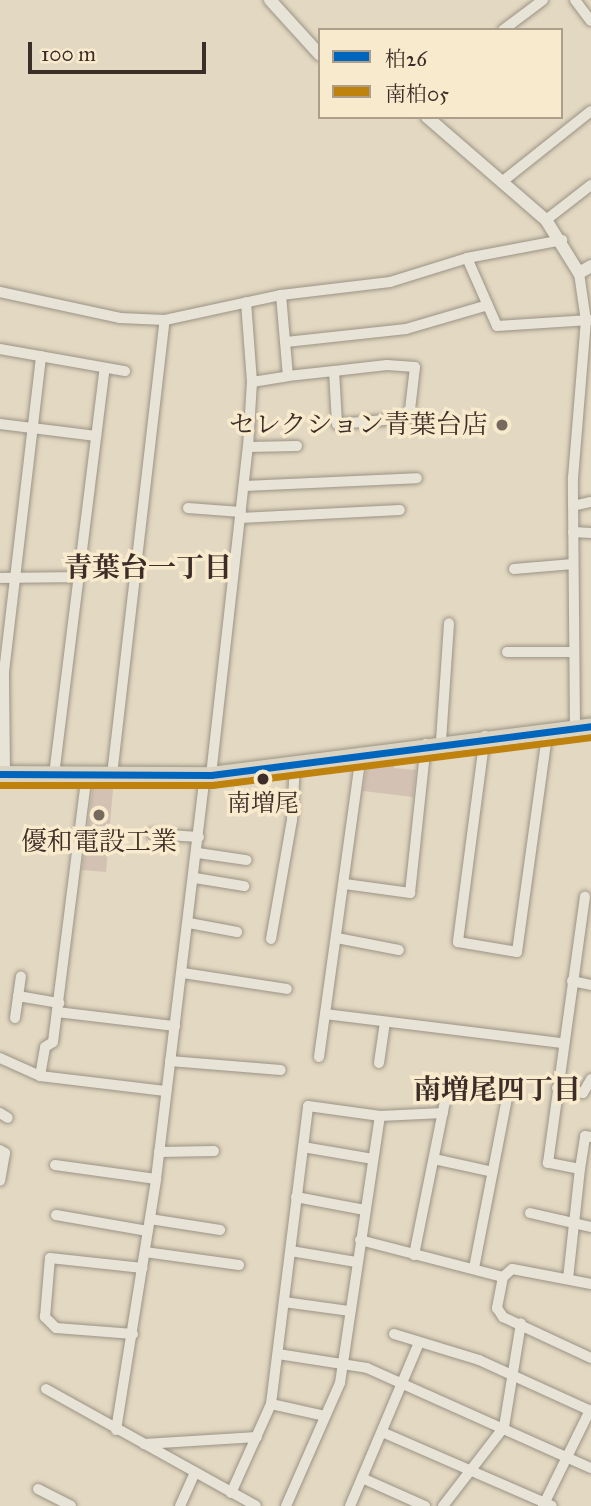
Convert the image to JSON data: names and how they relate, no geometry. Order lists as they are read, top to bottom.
{
  "districts": ["青葉台一丁目", "南増尾四丁目"],
  "places": ["セレクション青葉台店", "南増尾", "優和電設工業"],
  "lines": ["transit line 柏26", "transit line 南柏05"],
  "legend": ["柏26", "南柏05"],
  "scale_bar": "100 m"
}
